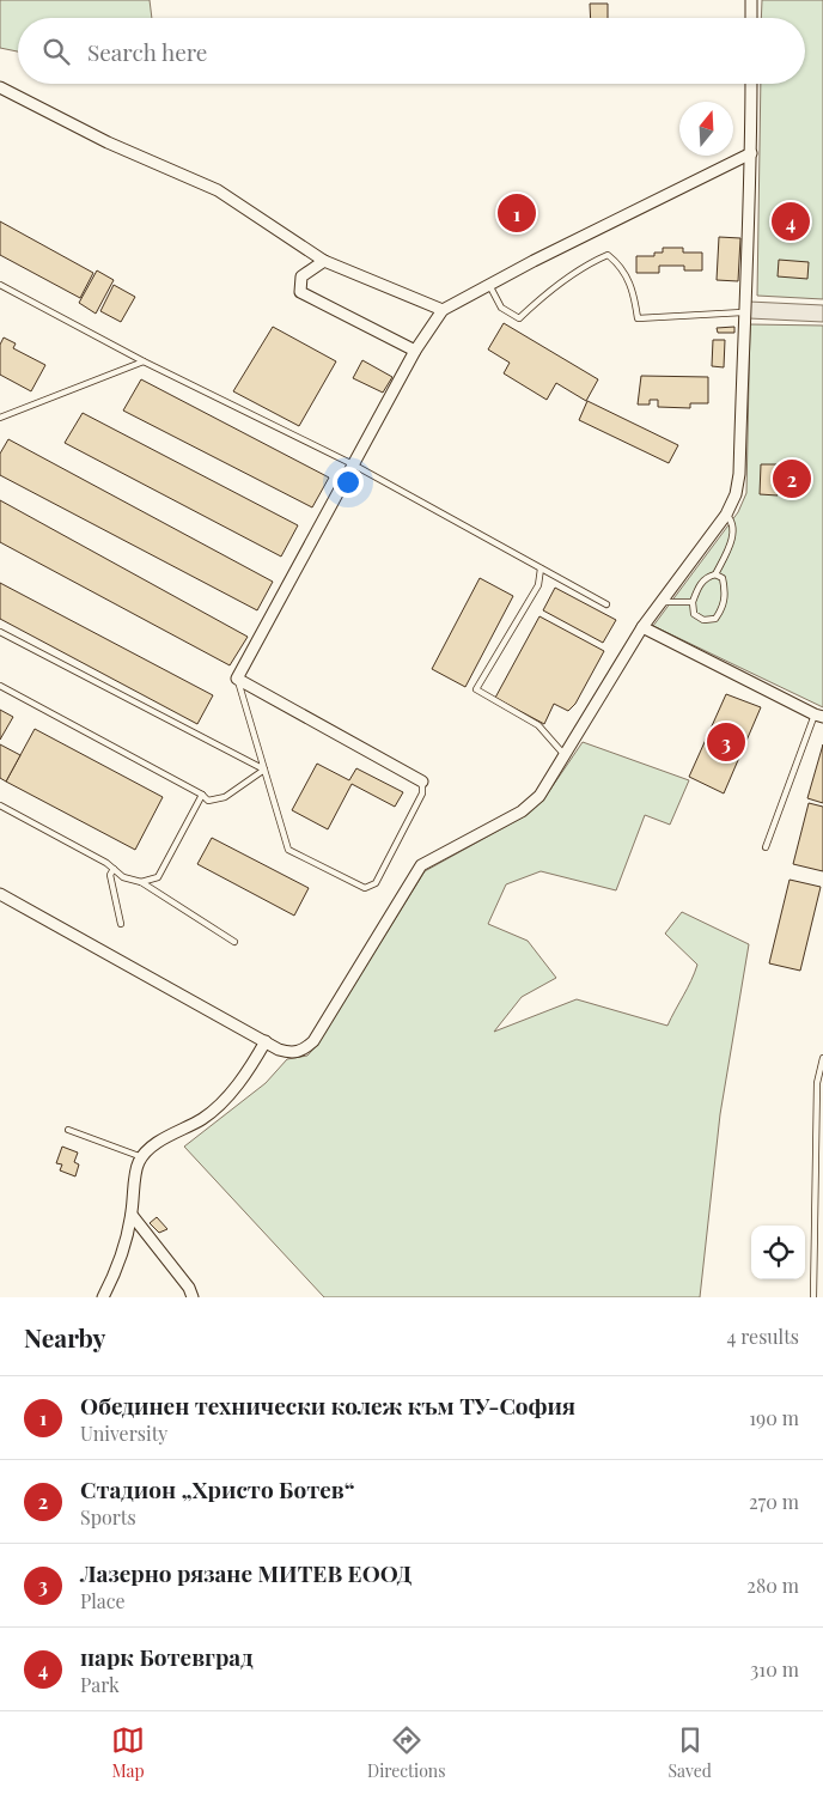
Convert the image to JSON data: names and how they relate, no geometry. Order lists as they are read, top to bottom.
{
  "north": "top",
  "page": {
    "search": "Search here",
    "pins": [
      "1",
      "4",
      "2",
      "3"
    ],
    "heading": ["Nearby", "4 results"],
    "list": [
      {
        "mark": "1",
        "name": "Обединен технически колеж към ТУ-София",
        "note": "University",
        "value": "190 m"
      },
      {
        "mark": "2",
        "name": "Стадион „Христо Ботев“",
        "note": "Sports",
        "value": "270 m"
      },
      {
        "mark": "3",
        "name": "Лазерно рязане МИТЕВ ЕООД",
        "note": "Place",
        "value": "280 m"
      },
      {
        "mark": "4",
        "name": "парк Ботевград",
        "note": "Park",
        "value": "310 m"
      }
    ],
    "nav": ["Map", "Directions", "Saved"]
  }
}
